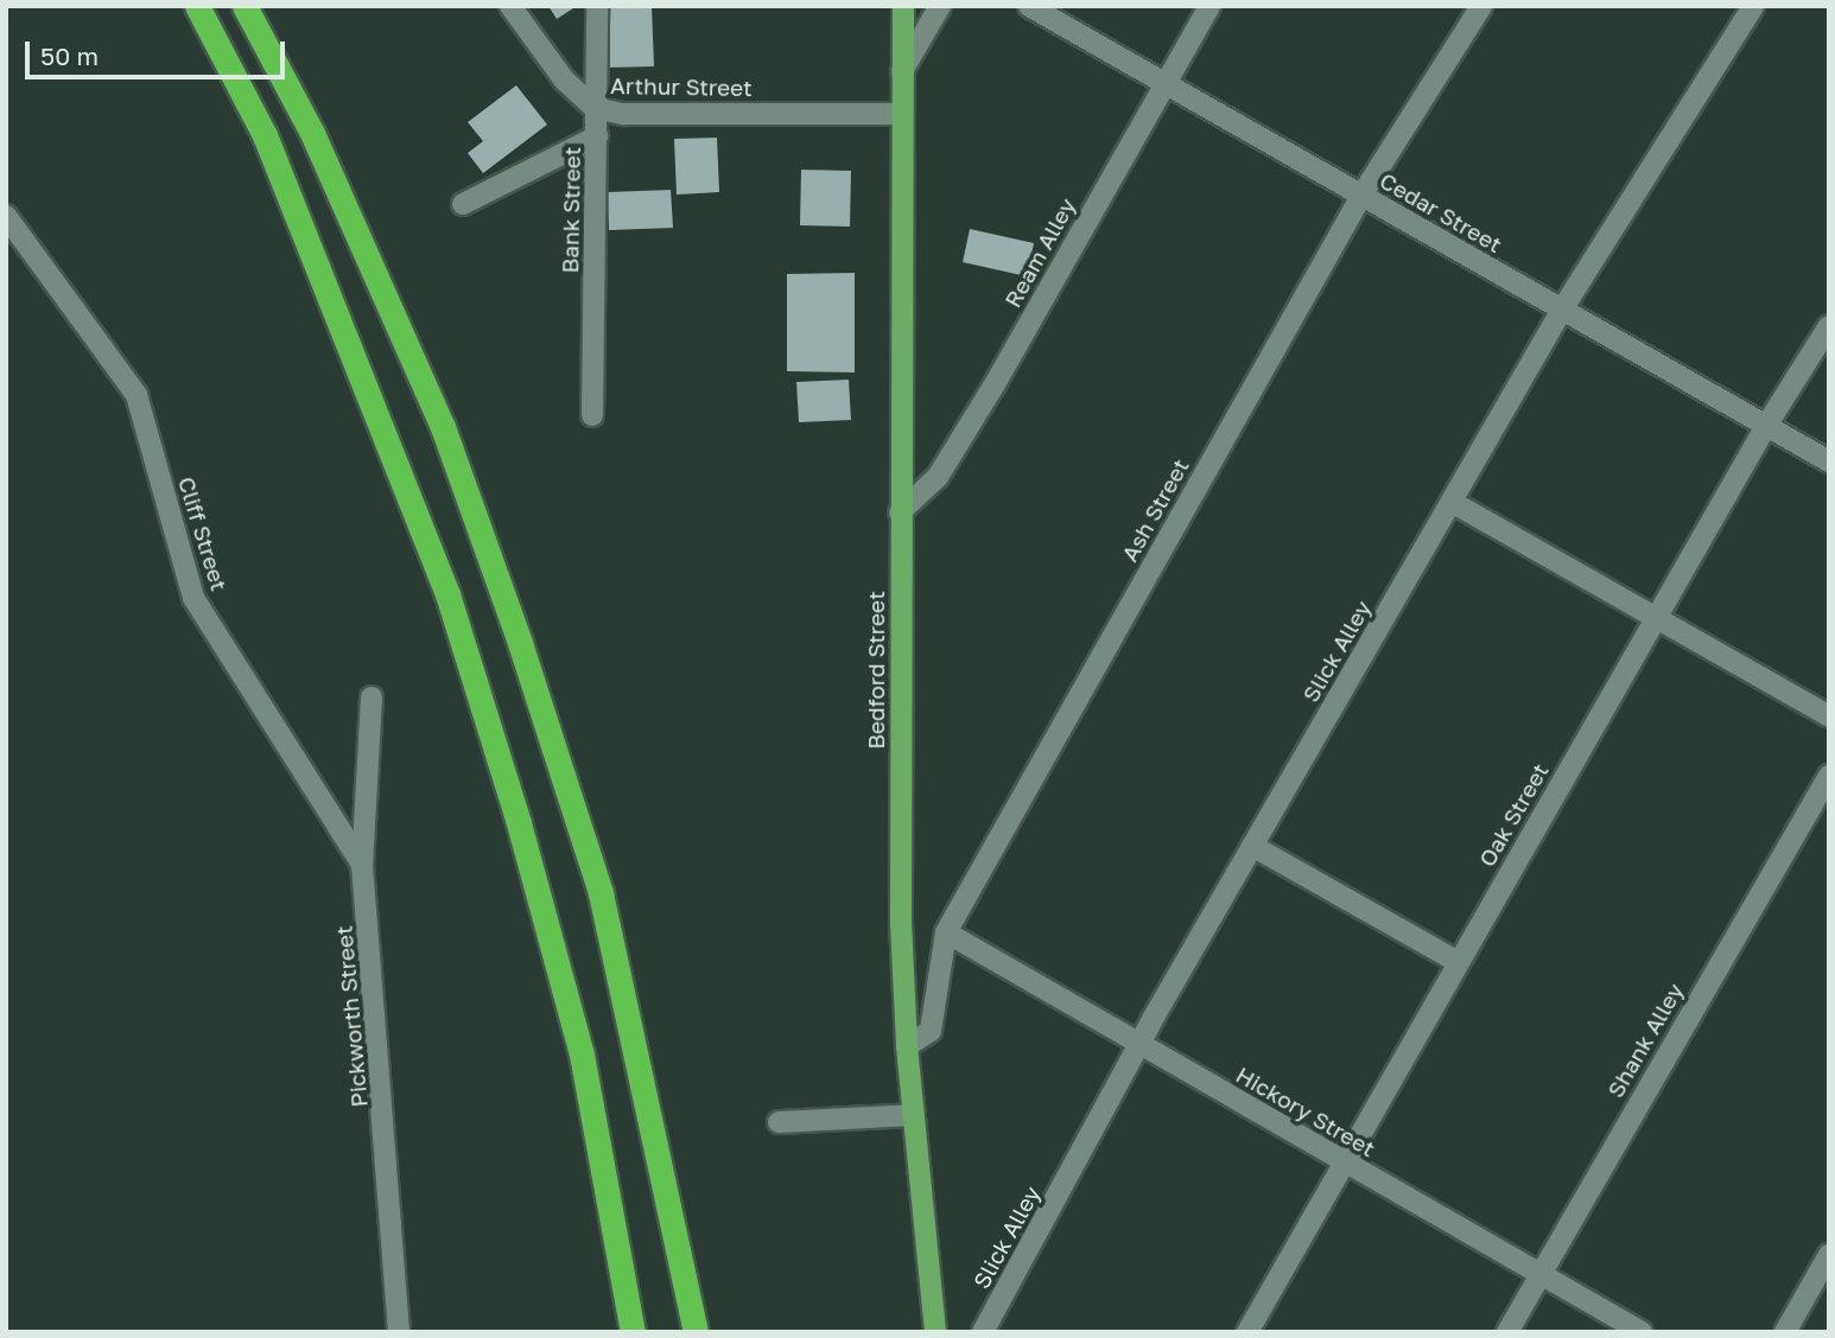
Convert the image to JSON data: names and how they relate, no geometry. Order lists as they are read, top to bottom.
{
  "streets": {
    "main road": ["Bedford Street"],
    "street": [
      "Arthur Street",
      "Bank Street",
      "Cedar Street",
      "Ream Alley",
      "Ash Street",
      "Cliff Street",
      "Slick Alley",
      "Oak Street",
      "Pickworth Street",
      "Shank Alley",
      "Hickory Street"
    ]
  },
  "crossings": [
    ["Arthur Street", "Bank Street"],
    ["Arthur Street", "Bedford Street"],
    ["Cedar Street", "Ream Alley"],
    ["Cedar Street", "Ash Street"],
    ["Cedar Street", "Slick Alley"],
    ["Cedar Street", "Oak Street"],
    ["Ream Alley", "Bedford Street"],
    ["Ash Street", "Bedford Street"],
    ["Ash Street", "Hickory Street"],
    ["Cliff Street", "Pickworth Street"],
    ["Slick Alley", "Hickory Street"],
    ["Oak Street", "Hickory Street"],
    ["Shank Alley", "Hickory Street"]
  ],
  "scale_bar": "50 m"
}
